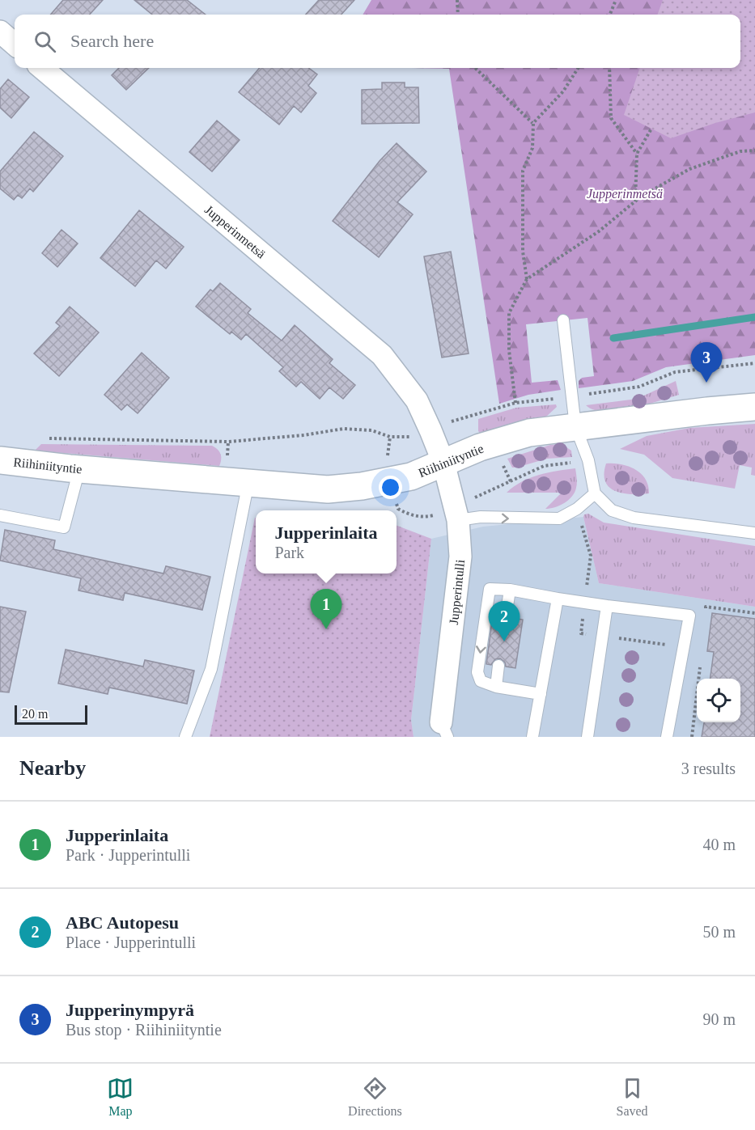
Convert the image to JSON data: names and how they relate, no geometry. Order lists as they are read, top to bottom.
{
  "streets": {
    "main road": ["Riihiniityntie"],
    "street": ["Jupperinmetsä", "Jupperintulli"]
  },
  "crossings": [
    ["Jupperinmetsä", "Riihiniityntie"],
    ["Jupperinmetsä", "Jupperintulli"],
    ["Riihiniityntie", "Jupperintulli"]
  ],
  "parks": ["Jupperinmetsä"],
  "scale_bar": "20 m",
  "page": {
    "search": "Search here",
    "pins": ["3", "1", "2"],
    "popup": ["Jupperinlaita", "Park"],
    "scale": "20 m",
    "heading": ["Nearby", "3 results"],
    "list": [
      {
        "mark": "1",
        "name": "Jupperinlaita",
        "note": "Park · Jupperintulli",
        "value": "40 m"
      },
      {
        "mark": "2",
        "name": "ABC Autopesu",
        "note": "Place · Jupperintulli",
        "value": "50 m"
      },
      {
        "mark": "3",
        "name": "Jupperinympyrä",
        "note": "Bus stop · Riihiniityntie",
        "value": "90 m"
      }
    ],
    "nav": ["Map", "Directions", "Saved"]
  }
}
